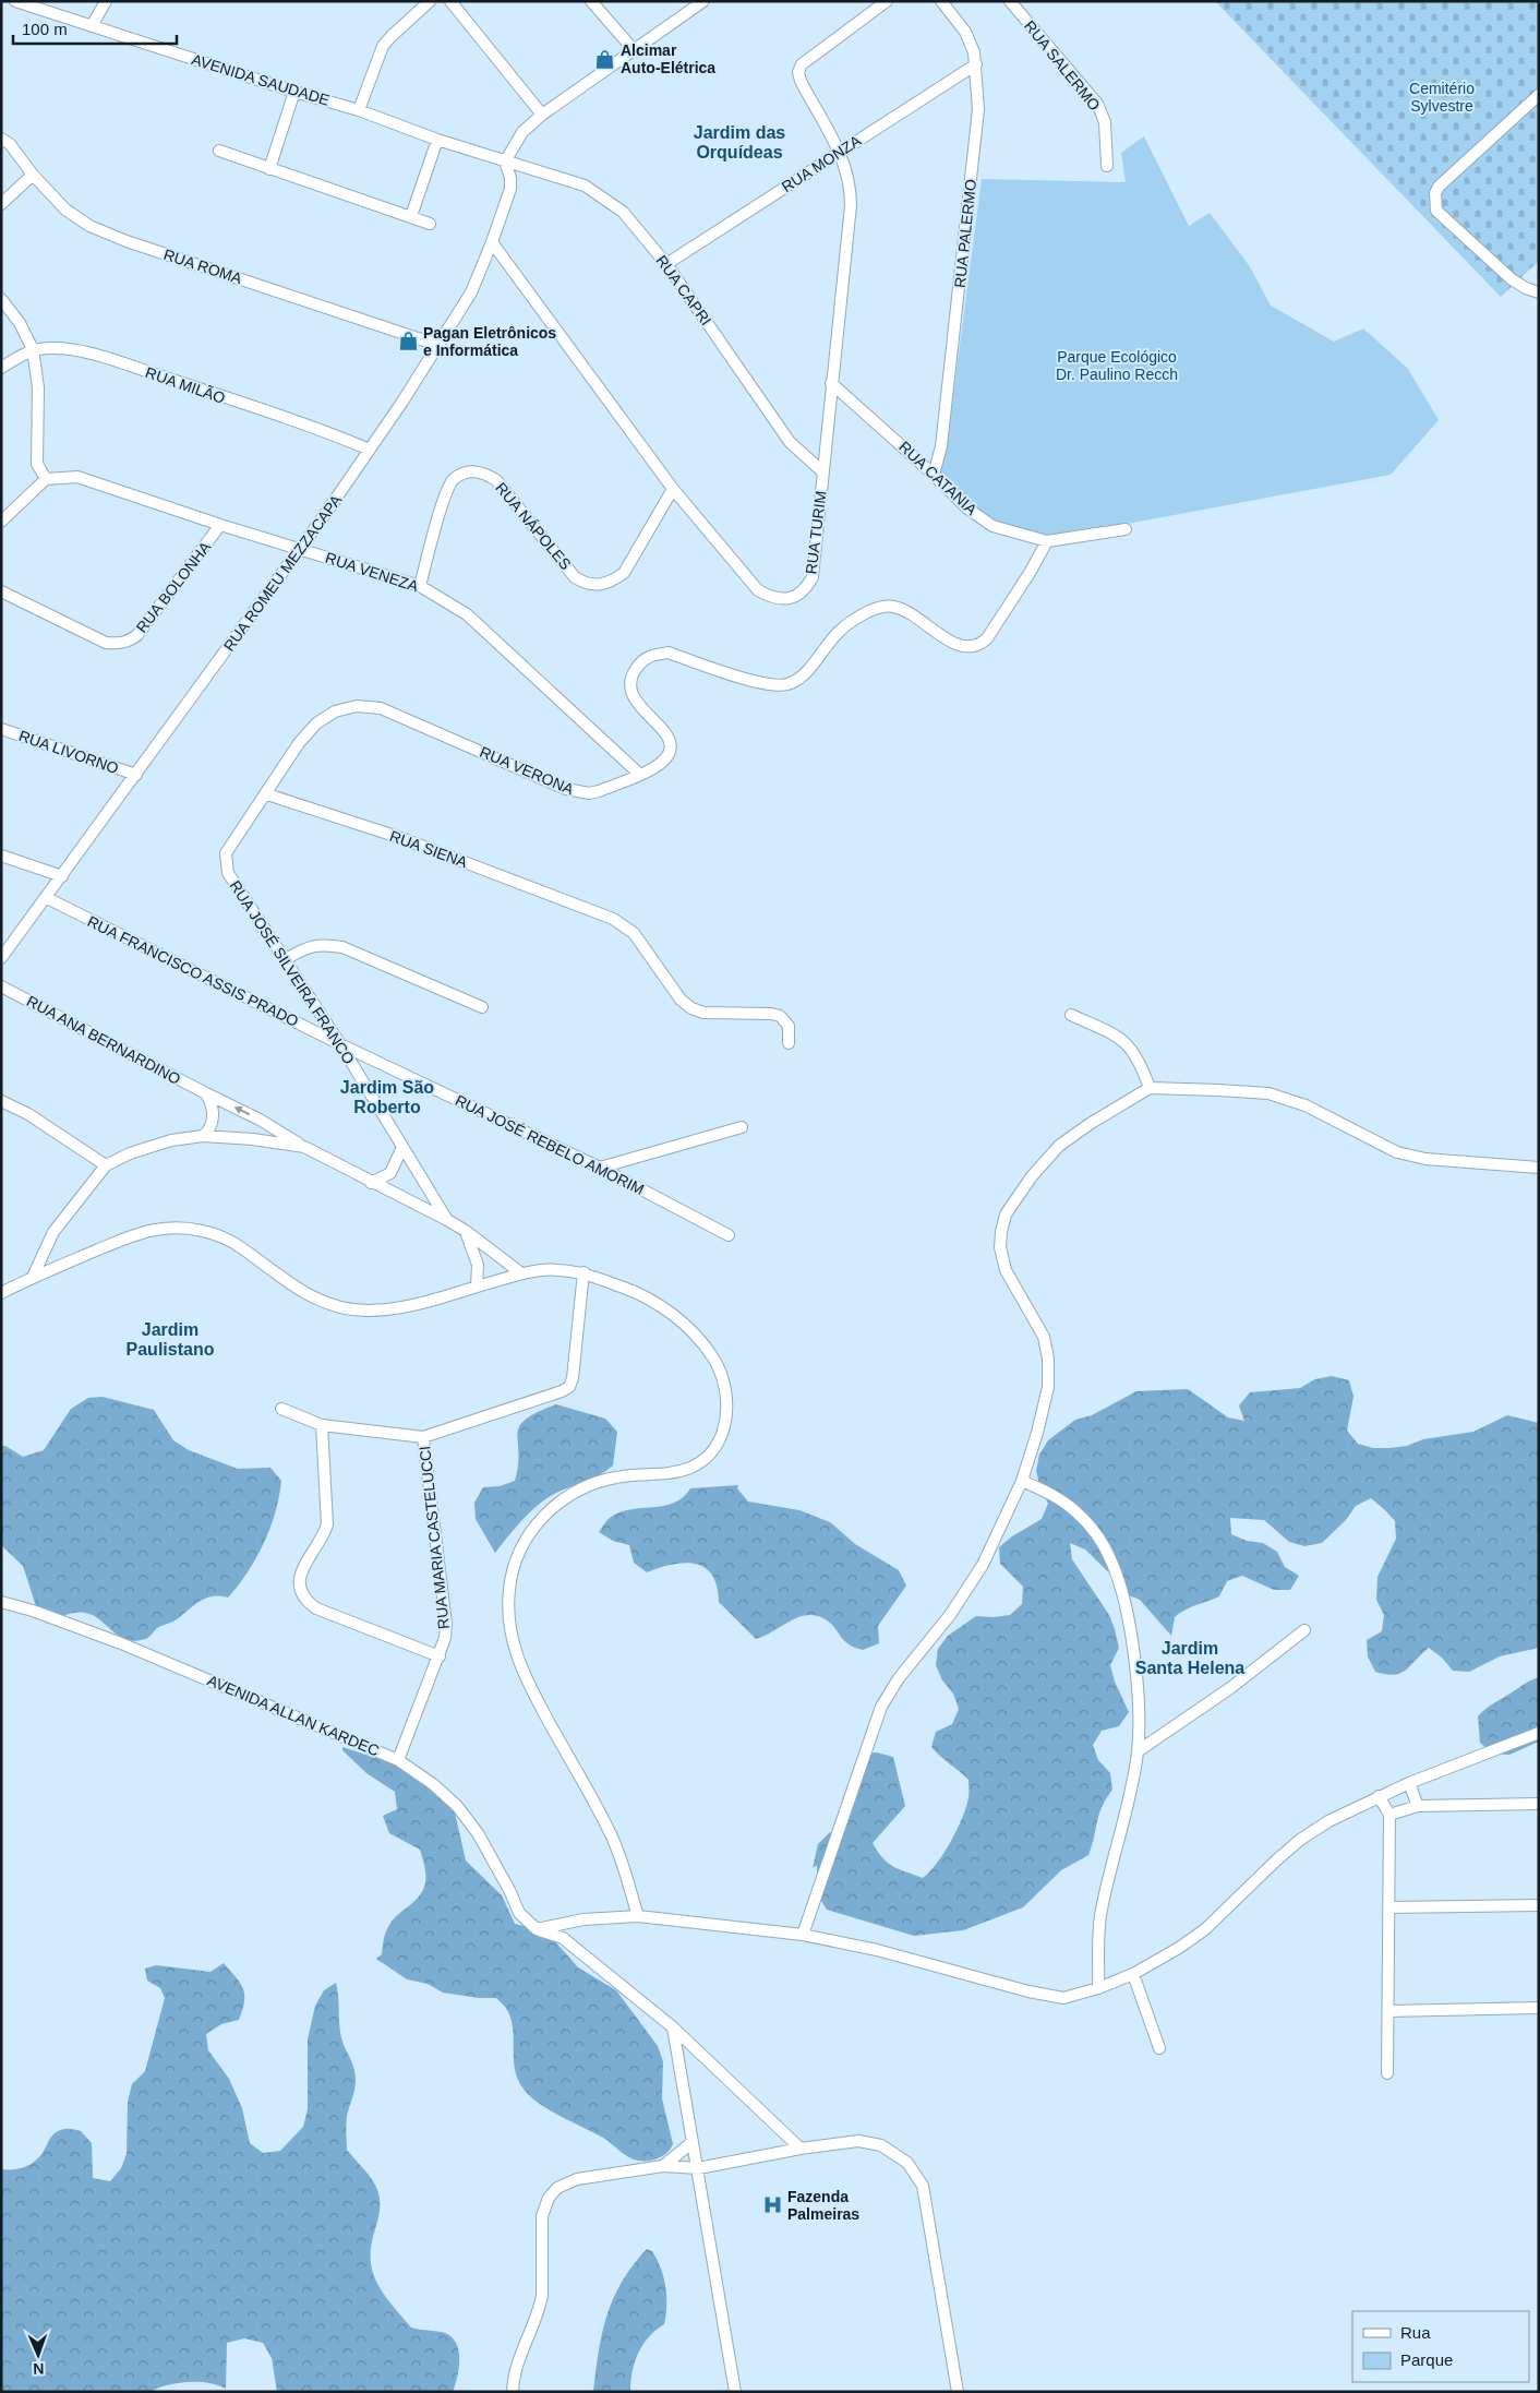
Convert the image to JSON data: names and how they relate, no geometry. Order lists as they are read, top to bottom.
{
  "streets": {
    "street": [
      "RUA SALERMO",
      "AVENIDA SAUDADE",
      "RUA MONZA",
      "RUA PALERMO",
      "RUA ROMA",
      "RUA CAPRI",
      "RUA MILÃO",
      "RUA CATANIA",
      "RUA NÁPOLES",
      "RUA TURIM",
      "RUA VENEZA",
      "RUA ROMEU MEZZACAPA",
      "RUA BOLONHA",
      "RUA LIVORNO",
      "RUA VERONA",
      "RUA SIENA",
      "RUA FRANCISCO ASSIS PRADO",
      "RUA JOSÉ SILVEIRA FRANCO",
      "RUA ANA BERNARDINO",
      "RUA JOSÉ REBELO AMORIM",
      "RUA MARIA CASTELUCCI",
      "AVENIDA ALLAN KARDEC"
    ]
  },
  "crossings": [
    ["AVENIDA SAUDADE", "RUA CAPRI"],
    ["AVENIDA SAUDADE", "RUA ROMEU MEZZACAPA"],
    ["RUA MONZA", "RUA PALERMO"],
    ["RUA MONZA", "RUA CAPRI"],
    ["RUA MONZA", "RUA TURIM"],
    ["RUA PALERMO", "RUA CATANIA"],
    ["RUA ROMA", "RUA ROMEU MEZZACAPA"],
    ["RUA CAPRI", "RUA TURIM"],
    ["RUA CAPRI", "RUA ROMEU MEZZACAPA"],
    ["RUA MILÃO", "RUA ROMEU MEZZACAPA"],
    ["RUA CATANIA", "RUA TURIM"],
    ["RUA CATANIA", "RUA VERONA"],
    ["RUA NÁPOLES", "RUA TURIM"],
    ["RUA NÁPOLES", "RUA VENEZA"],
    ["RUA TURIM", "RUA ROMEU MEZZACAPA"],
    ["RUA VENEZA", "RUA ROMEU MEZZACAPA"],
    ["RUA VENEZA", "RUA BOLONHA"],
    ["RUA VENEZA", "RUA VERONA"],
    ["RUA ROMEU MEZZACAPA", "RUA LIVORNO"],
    ["RUA ROMEU MEZZACAPA", "RUA FRANCISCO ASSIS PRADO"],
    ["RUA VERONA", "RUA SIENA"],
    ["RUA VERONA", "RUA JOSÉ SILVEIRA FRANCO"],
    ["RUA FRANCISCO ASSIS PRADO", "RUA JOSÉ SILVEIRA FRANCO"],
    ["RUA FRANCISCO ASSIS PRADO", "RUA JOSÉ REBELO AMORIM"],
    ["RUA JOSÉ SILVEIRA FRANCO", "RUA ANA BERNARDINO"],
    ["RUA JOSÉ SILVEIRA FRANCO", "RUA JOSÉ REBELO AMORIM"],
    ["RUA MARIA CASTELUCCI", "AVENIDA ALLAN KARDEC"]
  ],
  "districts": [
    "Jardim das Orquídeas",
    "Jardim São Roberto",
    "Jardim Paulistano",
    "Jardim Santa Helena"
  ],
  "parks": ["Cemitério Sylvestre", "Parque Ecológico Dr. Paulino Recch"],
  "places": {
    "shop": ["Alcimar Auto-Elétrica", "Pagan Eletrônicos e Informática"],
    "hospital": ["Fazenda Palmeiras"]
  },
  "legend": ["Rua", "Parque"],
  "scale_bar": "100 m",
  "north": "bottom"
}
